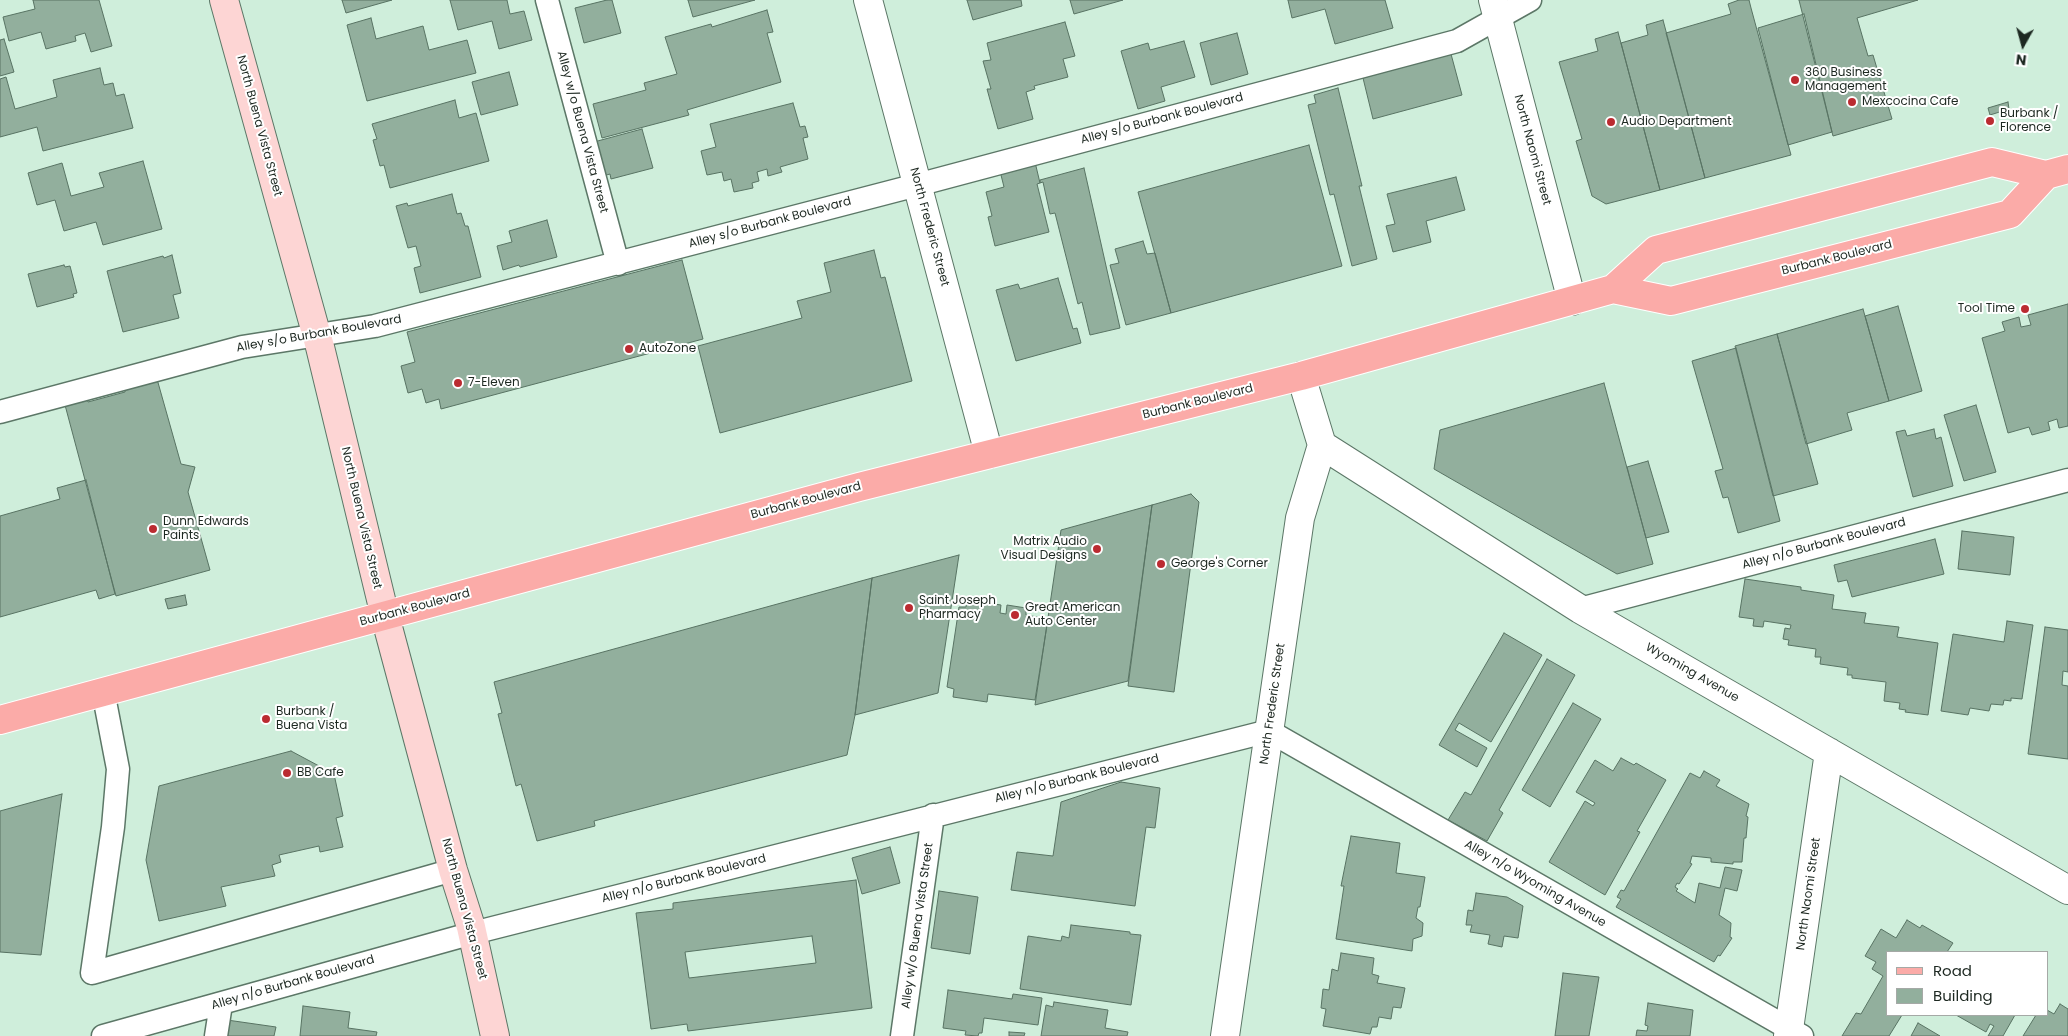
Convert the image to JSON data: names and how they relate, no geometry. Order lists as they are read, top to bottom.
{
  "streets": {
    "main road": ["North Buena Vista Street", "Burbank Boulevard"],
    "street": ["North Naomi Street", "North Frederic Street", "Wyoming Avenue"],
    "lane": [
      "Alley s/o Burbank Boulevard",
      "Alley w/o Buena Vista Street",
      "Alley n/o Burbank Boulevard",
      "Alley n/o Wyoming Avenue"
    ]
  },
  "crossings": [
    ["Alley s/o Burbank Boulevard", "North Buena Vista Street"],
    ["Alley s/o Burbank Boulevard", "Alley w/o Buena Vista Street"],
    ["Alley s/o Burbank Boulevard", "North Naomi Street"],
    ["Alley s/o Burbank Boulevard", "North Frederic Street"],
    ["North Buena Vista Street", "Burbank Boulevard"],
    ["North Buena Vista Street", "Alley n/o Burbank Boulevard"],
    ["Alley w/o Buena Vista Street", "Alley n/o Burbank Boulevard"],
    ["North Naomi Street", "Burbank Boulevard"],
    ["North Naomi Street", "Wyoming Avenue"],
    ["North Naomi Street", "Alley n/o Wyoming Avenue"],
    ["North Frederic Street", "Burbank Boulevard"],
    ["North Frederic Street", "Alley n/o Burbank Boulevard"],
    ["North Frederic Street", "Wyoming Avenue"],
    ["North Frederic Street", "Alley n/o Wyoming Avenue"],
    ["Alley n/o Burbank Boulevard", "Wyoming Avenue"],
    ["Alley n/o Burbank Boulevard", "Alley n/o Wyoming Avenue"]
  ],
  "places": [
    "360 Business Management",
    "Mexcocina Cafe",
    "Burbank / Florence",
    "Audio Department",
    "Tool Time",
    "AutoZone",
    "7-Eleven",
    "Dunn Edwards Paints",
    "Matrix Audio Visual Designs",
    "George's Corner",
    "Saint Joseph Pharmacy",
    "Great American Auto Center",
    "Burbank / Buena Vista",
    "BB Cafe"
  ],
  "legend": ["Road", "Building"],
  "north": "bottom"
}
